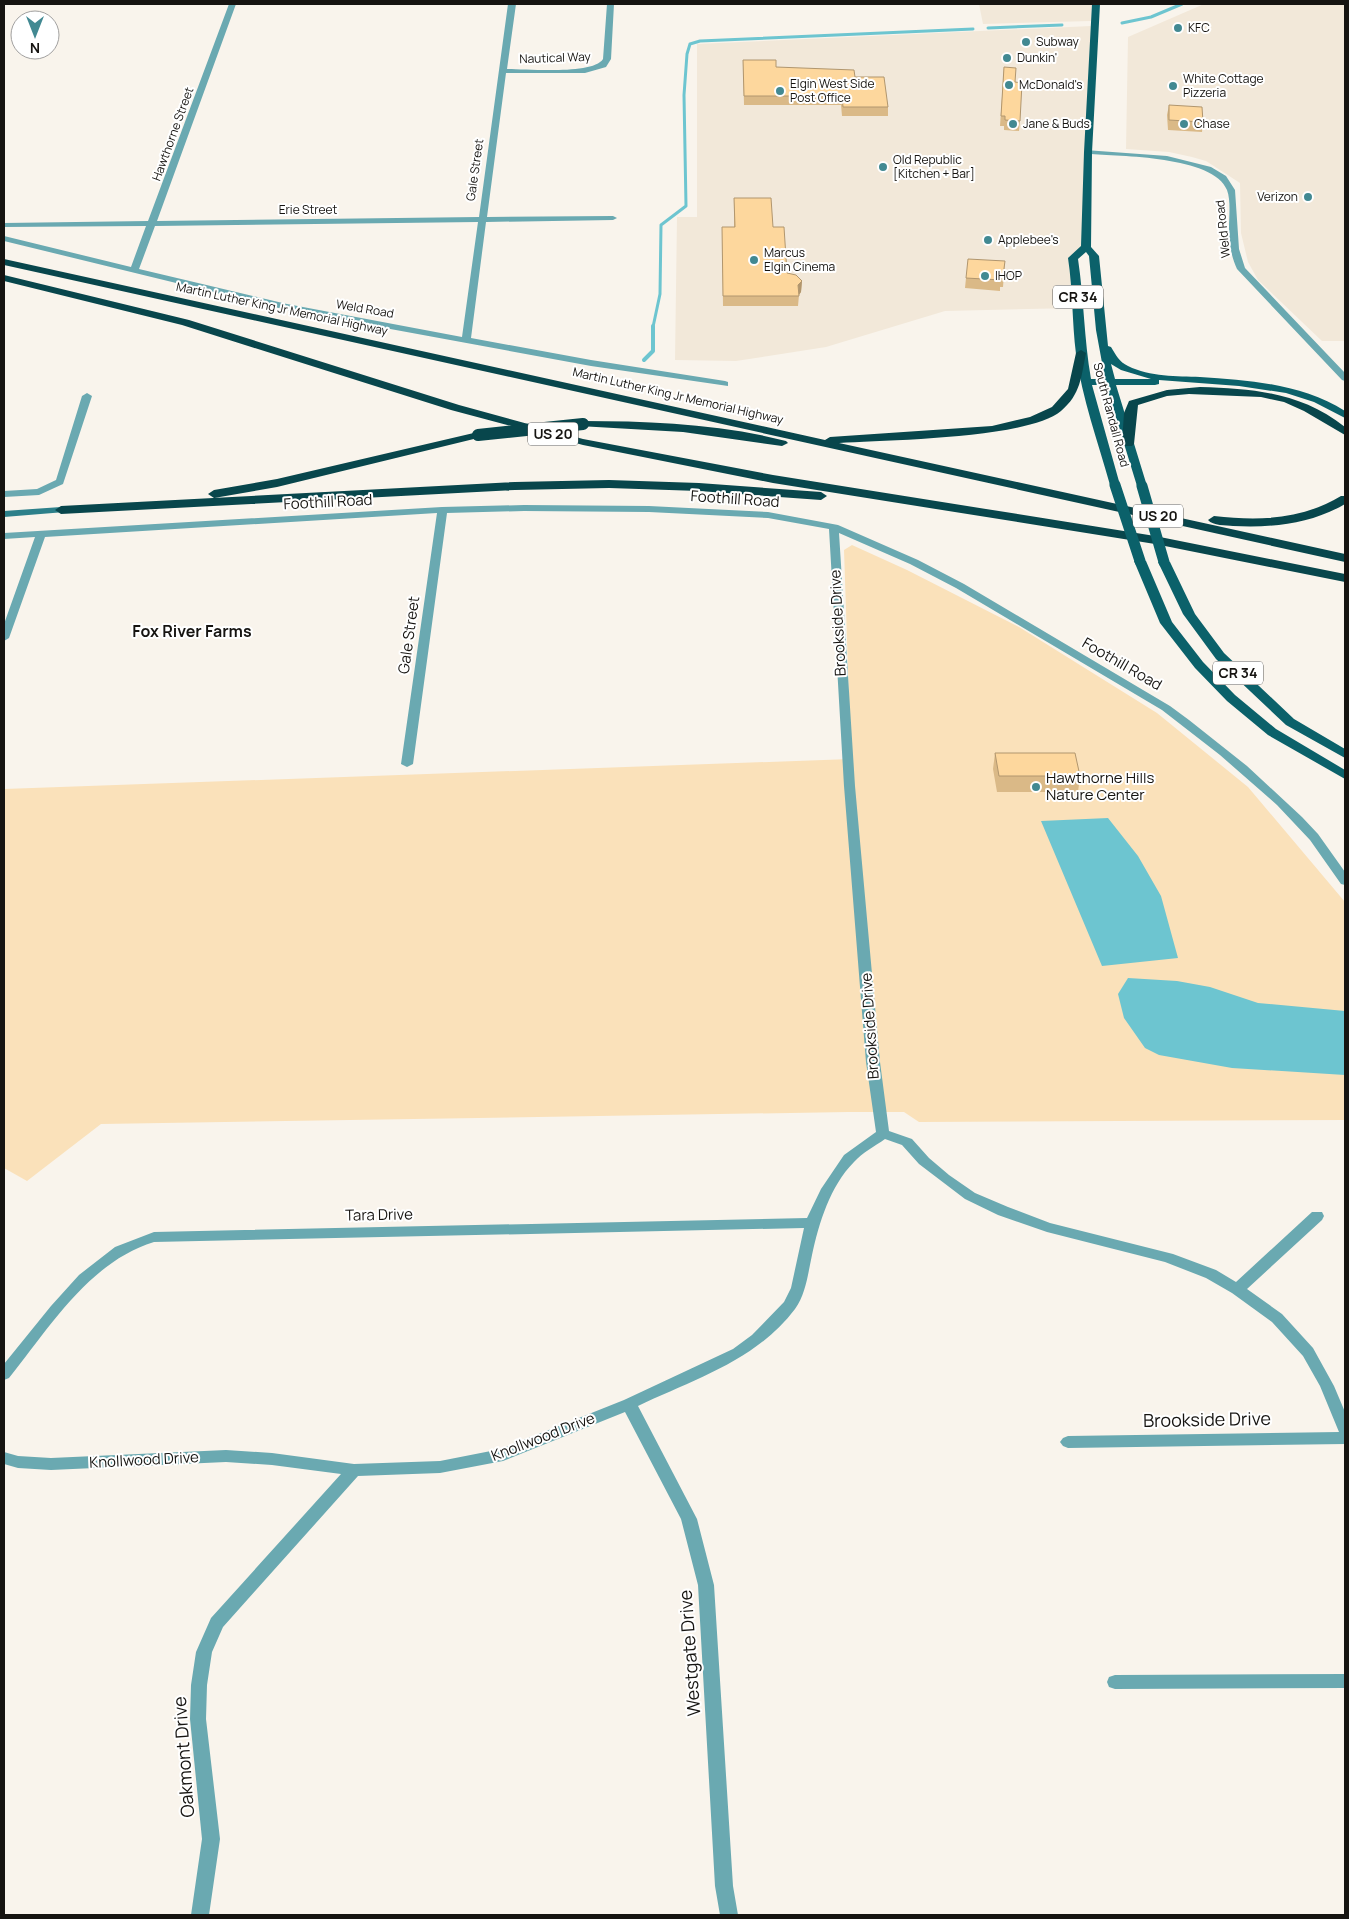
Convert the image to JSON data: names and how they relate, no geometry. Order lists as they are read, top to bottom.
{
  "streets": {
    "highway": ["Martin Luther King Jr Memorial Highway", "US 20"],
    "main road": ["CR 34", "South Randall Road"],
    "street": [
      "Nautical Way",
      "Hawthorne Street",
      "Gale Street",
      "Erie Street",
      "Weld Road",
      "Foothill Road",
      "Brookside Drive",
      "Tara Drive",
      "Knollwood Drive",
      "Westgate Drive",
      "Oakmont Drive"
    ]
  },
  "crossings": [
    ["Nautical Way", "Gale Street"],
    ["Hawthorne Street", "Erie Street"],
    ["Hawthorne Street", "Weld Road"],
    ["Gale Street", "Erie Street"],
    ["Gale Street", "Weld Road"],
    ["Gale Street", "Foothill Road"],
    ["Weld Road", "South Randall Road"],
    ["CR 34", "South Randall Road"],
    ["Foothill Road", "Brookside Drive"],
    ["Brookside Drive", "Knollwood Drive"],
    ["Tara Drive", "Knollwood Drive"],
    ["Knollwood Drive", "Westgate Drive"],
    ["Knollwood Drive", "Oakmont Drive"]
  ],
  "districts": ["Fox River Farms"],
  "places": [
    "KFC",
    "Subway",
    "Dunkin'",
    "McDonald's",
    "White Cottage Pizzeria",
    "Elgin West Side Post Office",
    "Jane & Buds",
    "Chase",
    "Old Republic [Kitchen + Bar]",
    "Verizon",
    "Applebee's",
    "Marcus Elgin Cinema",
    "IHOP",
    "Hawthorne Hills Nature Center"
  ],
  "north": "bottom"
}
